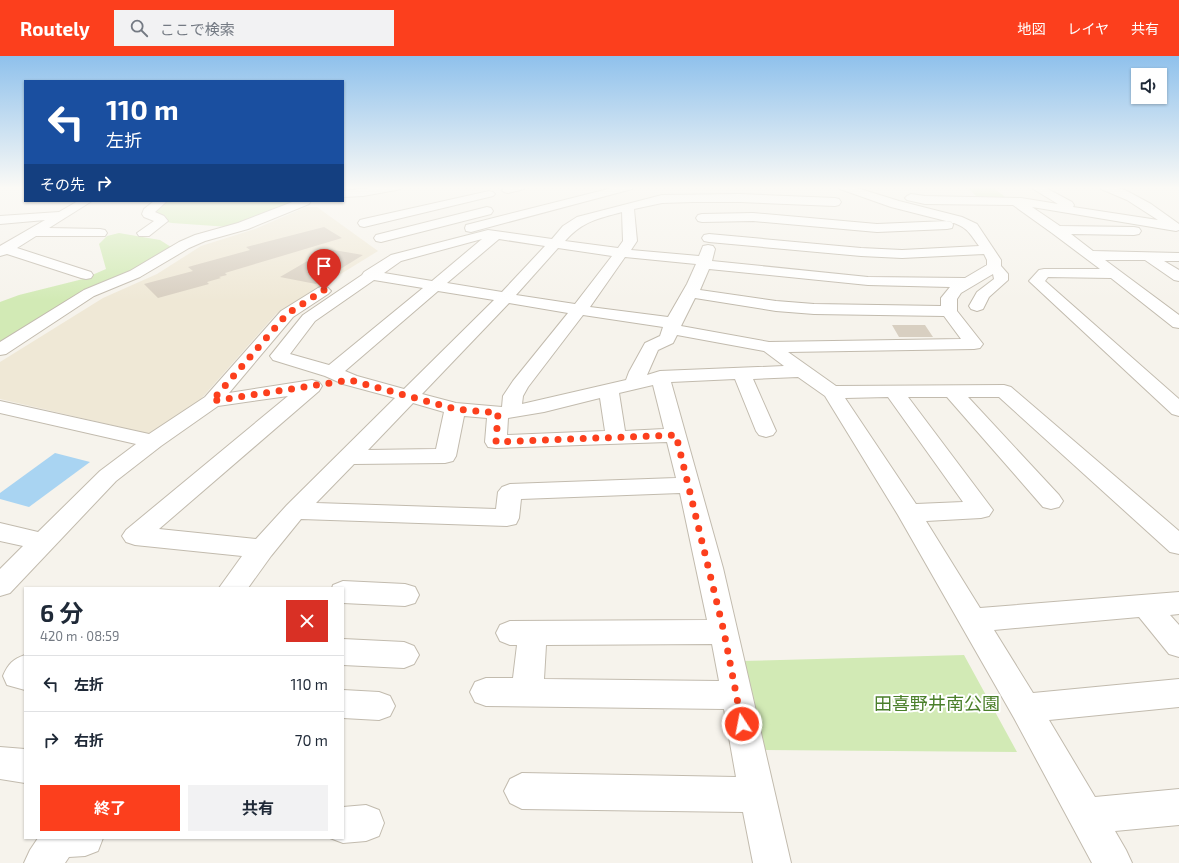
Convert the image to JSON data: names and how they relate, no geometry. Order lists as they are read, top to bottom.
{
  "parks": ["田喜野井南公園"],
  "page": {
    "header": "Routely",
    "search": "ここで検索",
    "nav": ["地図", "レイヤ", "共有"],
    "turn": ["110 m", "左折"],
    "then": "その先",
    "heading": ["6 分", "420 m · 08:59"],
    "list": [
      {
        "name": "左折",
        "value": "110 m"
      },
      {
        "name": "右折",
        "value": "70 m"
      }
    ],
    "buttons": ["終了", "共有"]
  }
}
